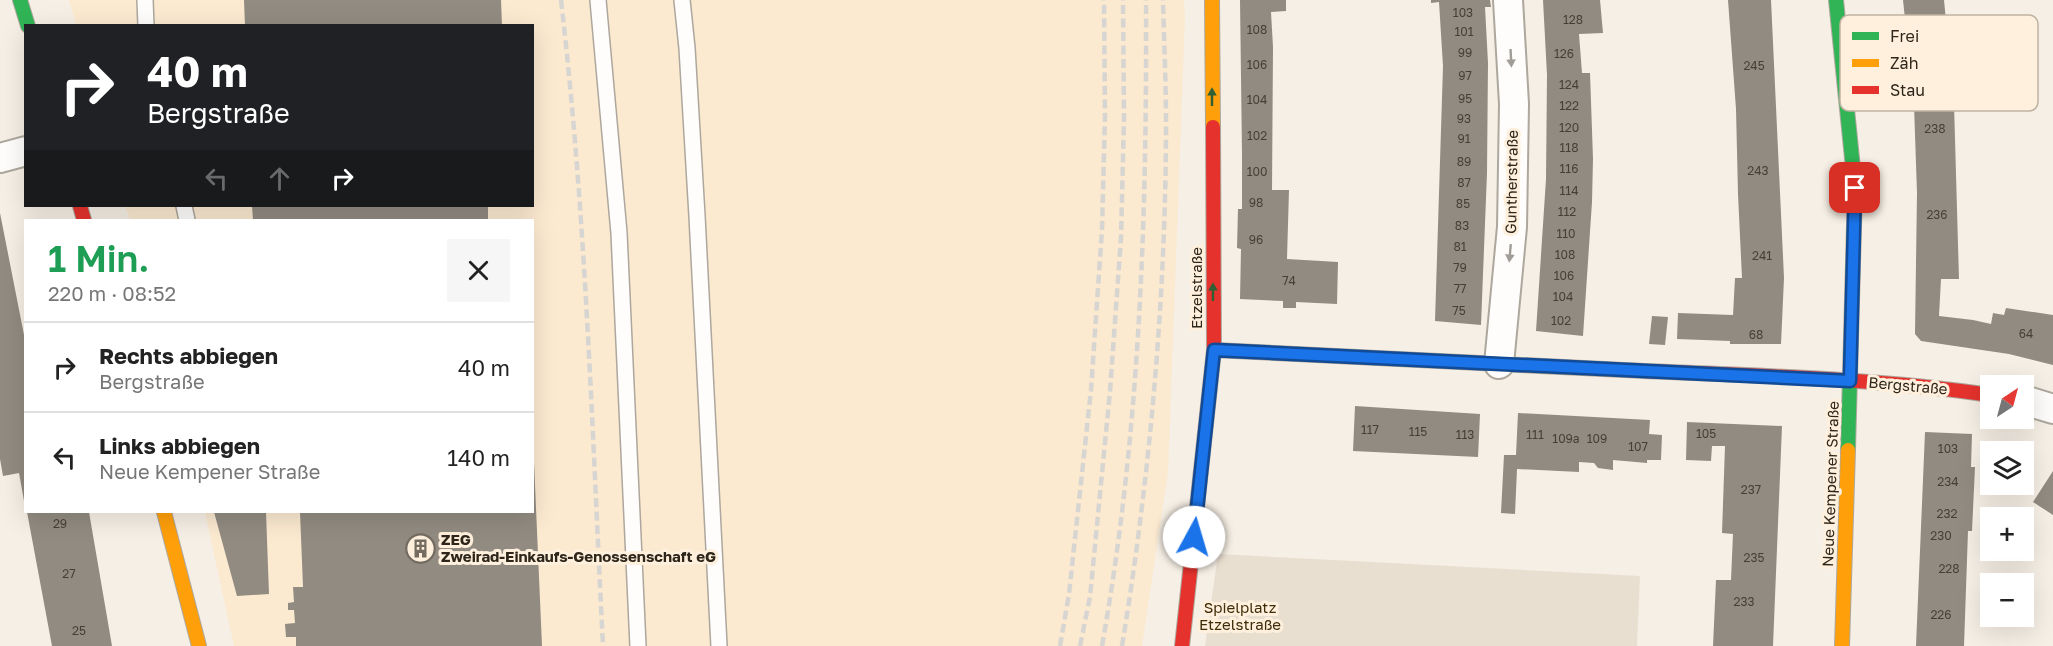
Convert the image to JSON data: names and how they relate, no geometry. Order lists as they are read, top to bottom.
{
  "streets": {
    "street": [
      "Guntherstraße",
      "Etzelstraße",
      "Bergstraße",
      "Neue Kempener Straße"
    ]
  },
  "crossings": [
    ["Guntherstraße", "Bergstraße"],
    ["Etzelstraße", "Bergstraße"],
    ["Bergstraße", "Neue Kempener Straße"]
  ],
  "one_way": ["Guntherstraße", "Etzelstraße"],
  "parks": ["Spielplatz Etzelstraße"],
  "places": {
    "building": ["ZEG Zweirad-Einkaufs-Genossenschaft eG"]
  },
  "house_numbers": [
    "103",
    "128",
    "108",
    "101",
    "99",
    "126",
    "106",
    "245",
    "97",
    "124",
    "95",
    "104",
    "122",
    "93",
    "120",
    "238",
    "102",
    "91",
    "118",
    "89",
    "116",
    "243",
    "100",
    "87",
    "114",
    "98",
    "85",
    "112",
    "236",
    "83",
    "110",
    "96",
    "81",
    "108",
    "241",
    "79",
    "106",
    "74",
    "77",
    "104",
    "75",
    "102",
    "64",
    "68",
    "117",
    "115",
    "105",
    "113",
    "111",
    "109a",
    "109",
    "107",
    "103",
    "234",
    "237",
    "232",
    "29",
    "230",
    "235",
    "228",
    "27",
    "233",
    "226",
    "25"
  ],
  "legend": ["Frei", "Zäh", "Stau"],
  "north": "top right",
  "page": {
    "turn": ["40 m", "Bergstraße"],
    "heading": ["1 Min.", "220 m · 08:52"],
    "list": [
      {
        "name": "Rechts abbiegen",
        "note": "Bergstraße",
        "value": "40 m"
      },
      {
        "name": "Links abbiegen",
        "note": "Neue Kempener Straße",
        "value": "140 m"
      }
    ],
    "map_buttons": ["+", "−"]
  }
}
